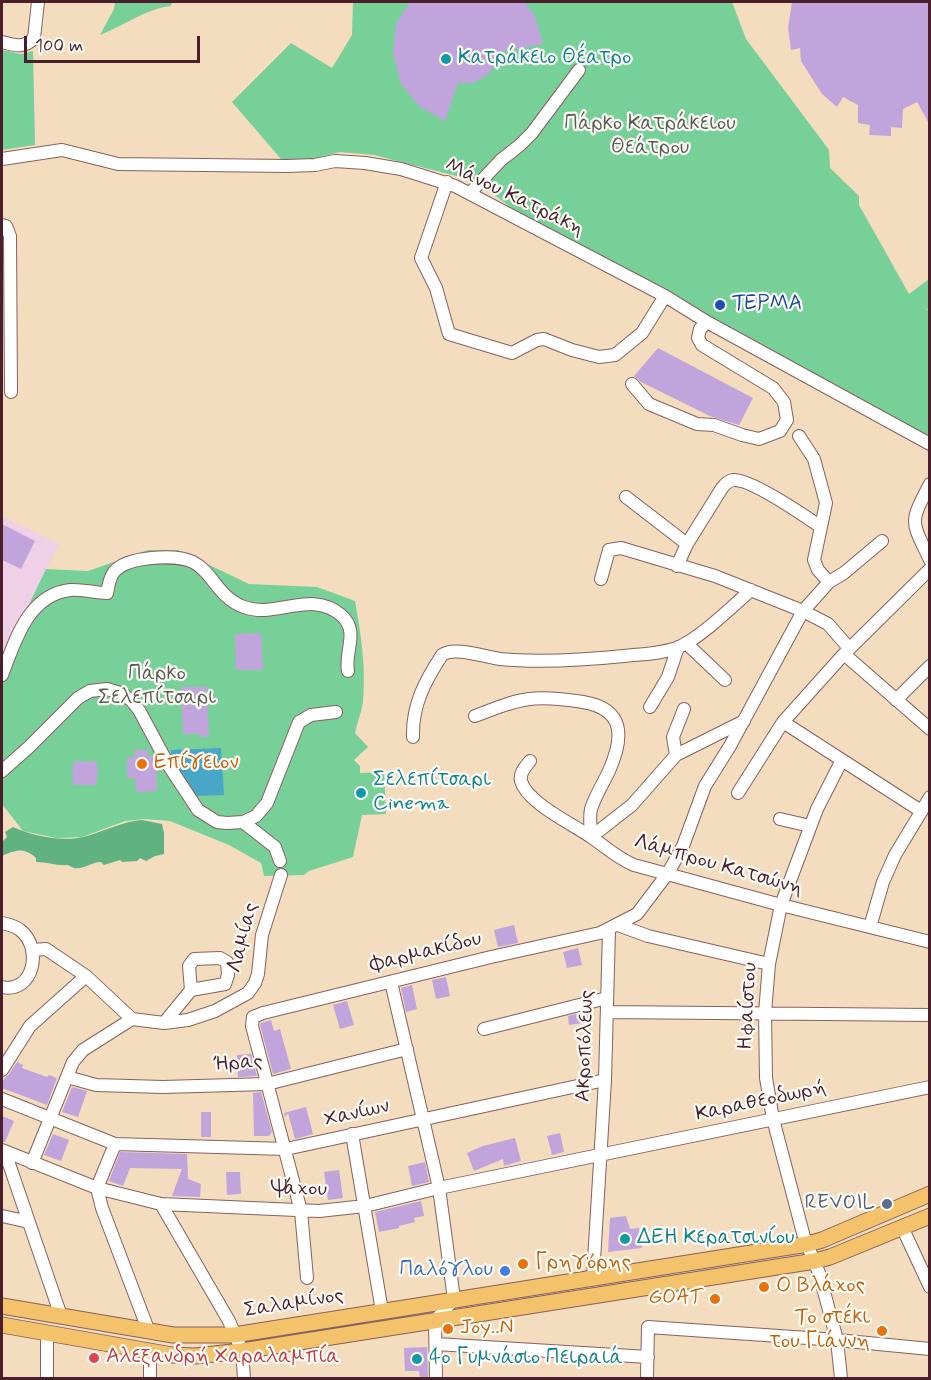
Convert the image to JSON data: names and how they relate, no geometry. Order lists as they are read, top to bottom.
{
  "streets": {
    "main road": ["Σαλαμίνος"],
    "street": [
      "Μάνου Κατράκη",
      "Λάμπρου Κατσώνη",
      "Λαμίας",
      "Φαρμακίδου",
      "Ηφαίστου",
      "Ακροπόλεως",
      "Ήρας",
      "Καραθεοδωρή",
      "Χανίων",
      "Ψάχου"
    ]
  },
  "crossings": [
    ["Λάμπρου Κατσώνη", "Ηφαίστου"],
    ["Φαρμακίδου", "Ακροπόλεως"],
    ["Φαρμακίδου", "Ήρας"],
    ["Ηφαίστου", "Καραθεοδωρή"],
    ["Ηφαίστου", "Σαλαμίνος"],
    ["Ακροπόλεως", "Καραθεοδωρή"],
    ["Ακροπόλεως", "Χανίων"],
    ["Ακροπόλεως", "Ψάχου"],
    ["Ακροπόλεως", "Σαλαμίνος"],
    ["Καραθεοδωρή", "Ψάχου"]
  ],
  "parks": ["Πάρκο Κατράκειου Θεάτρου", "Πάρκο Σελεπίτσαρι"],
  "places": [
    "Κατράκειο Θέατρο",
    "ΤΕΡΜΑ",
    "Επίγειον",
    "Σελεπίτσαρι Cinema",
    "REVOIL",
    "ΔΕΗ Κερατσινίου",
    "Γρηγόρης",
    "Παλόγλου",
    "Ο Βλάχος",
    "GOAT",
    "Joy..N",
    "Το στέκι του Γιάννη",
    "Αλεξανδρή Χαραλαμπία",
    "4ο Γυμνάσιο Πειραιά"
  ],
  "scale_bar": "100 m"
}
